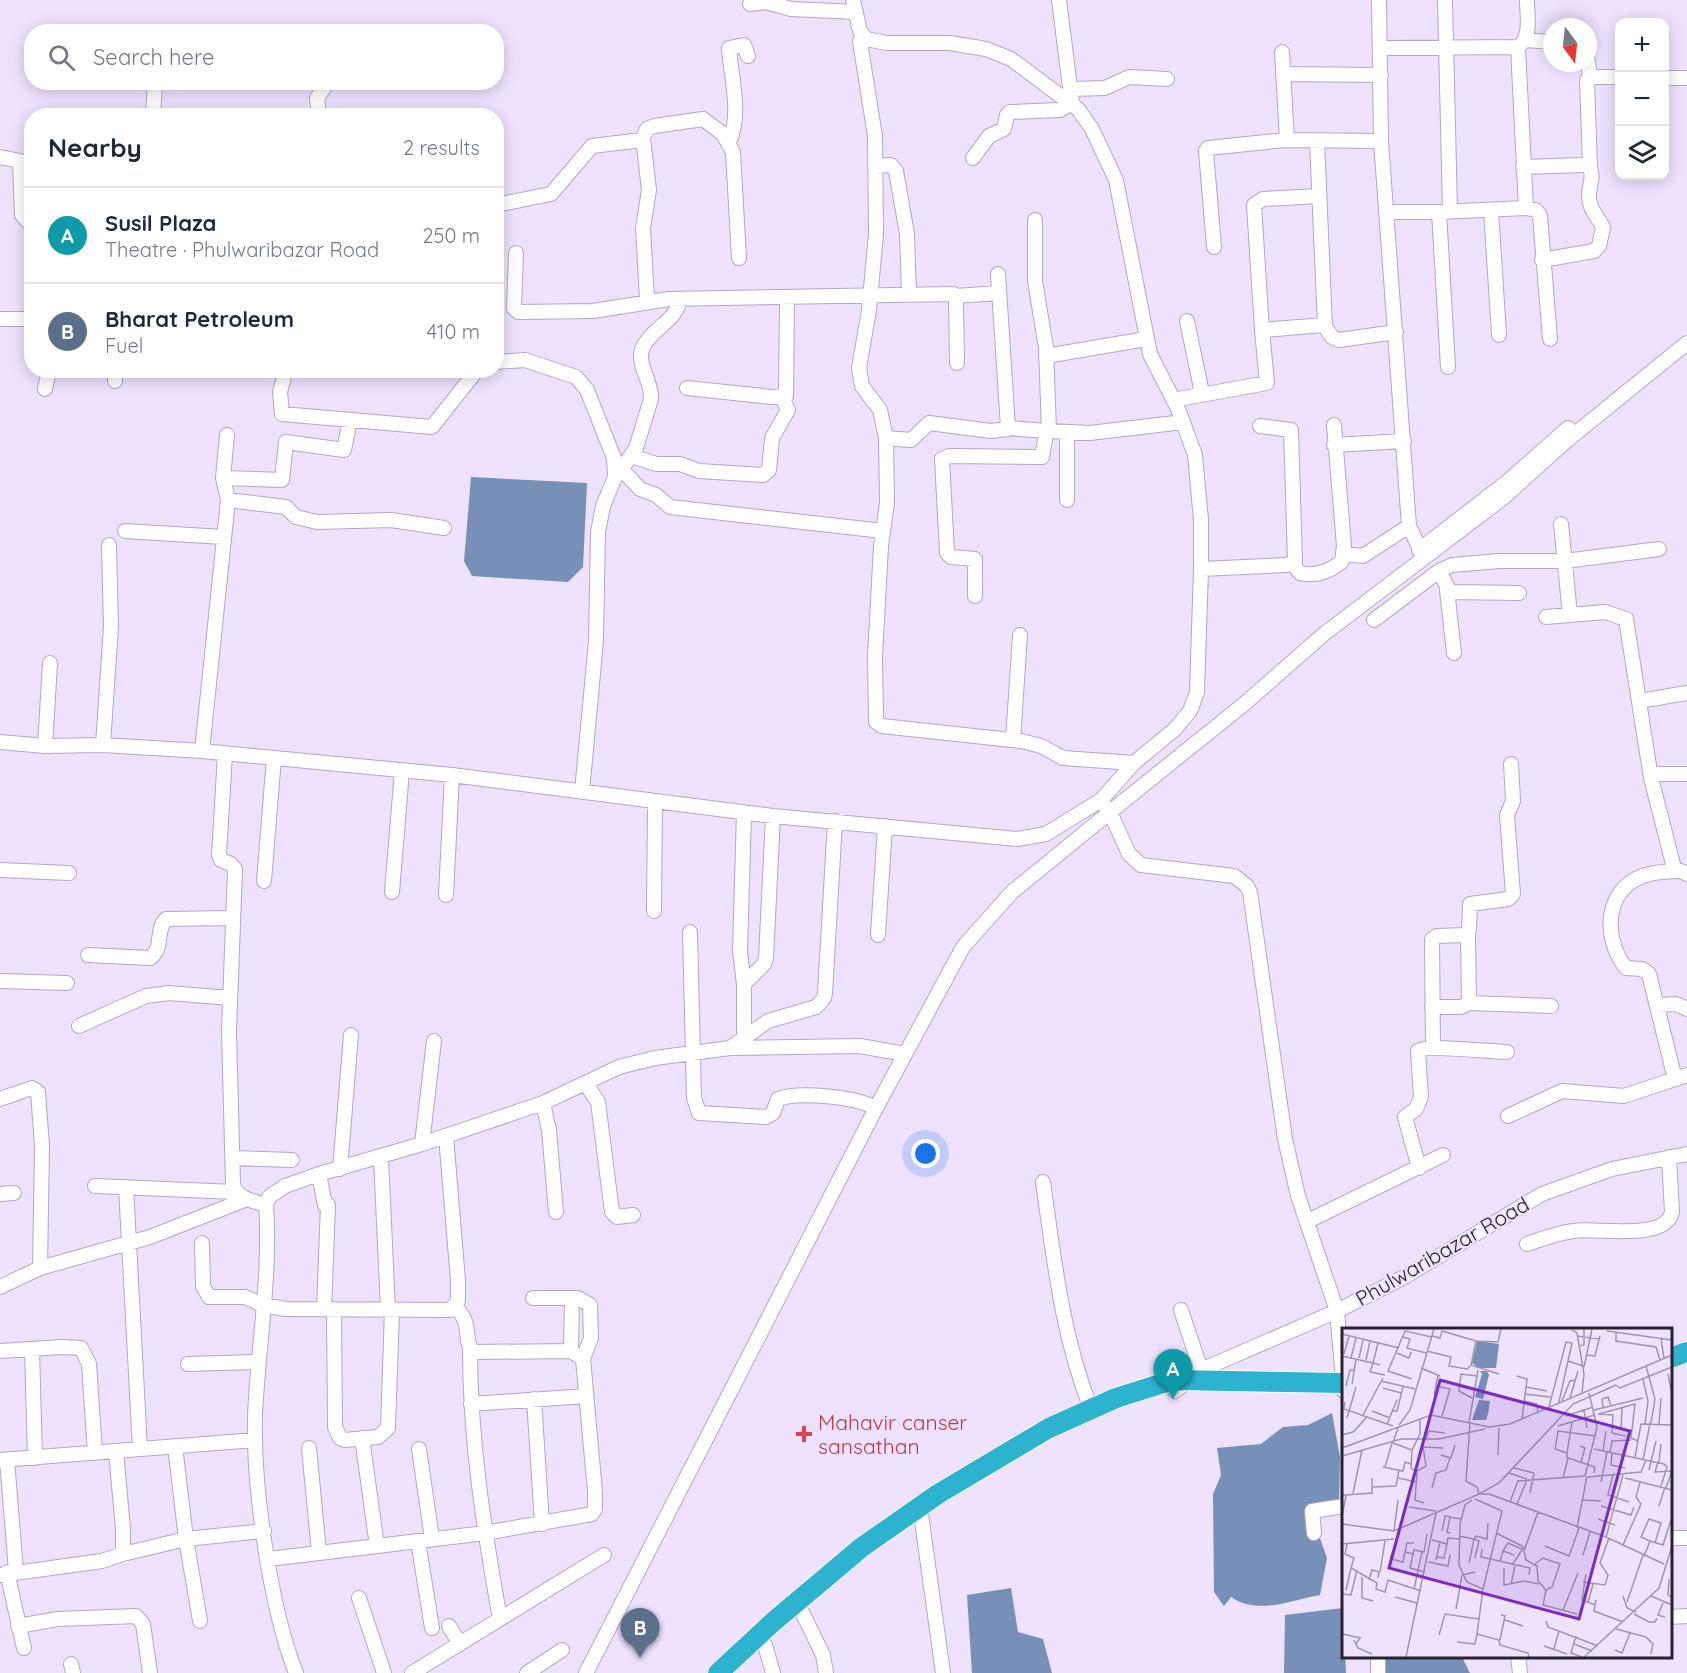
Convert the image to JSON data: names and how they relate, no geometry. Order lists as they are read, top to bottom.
{
  "streets": {
    "street": ["Phulwaribazar Road"]
  },
  "places": {
    "health": ["Mahavir canser sansathan"]
  },
  "north": "bottom",
  "page": {
    "map_buttons": ["+", "−"],
    "search": "Search here",
    "heading": ["Nearby", "2 results"],
    "list": [
      {
        "mark": "A",
        "name": "Susil Plaza",
        "note": "Theatre · Phulwaribazar Road",
        "value": "250 m"
      },
      {
        "mark": "B",
        "name": "Bharat Petroleum",
        "note": "Fuel",
        "value": "410 m"
      }
    ],
    "pins": ["A", "B"]
  }
}
